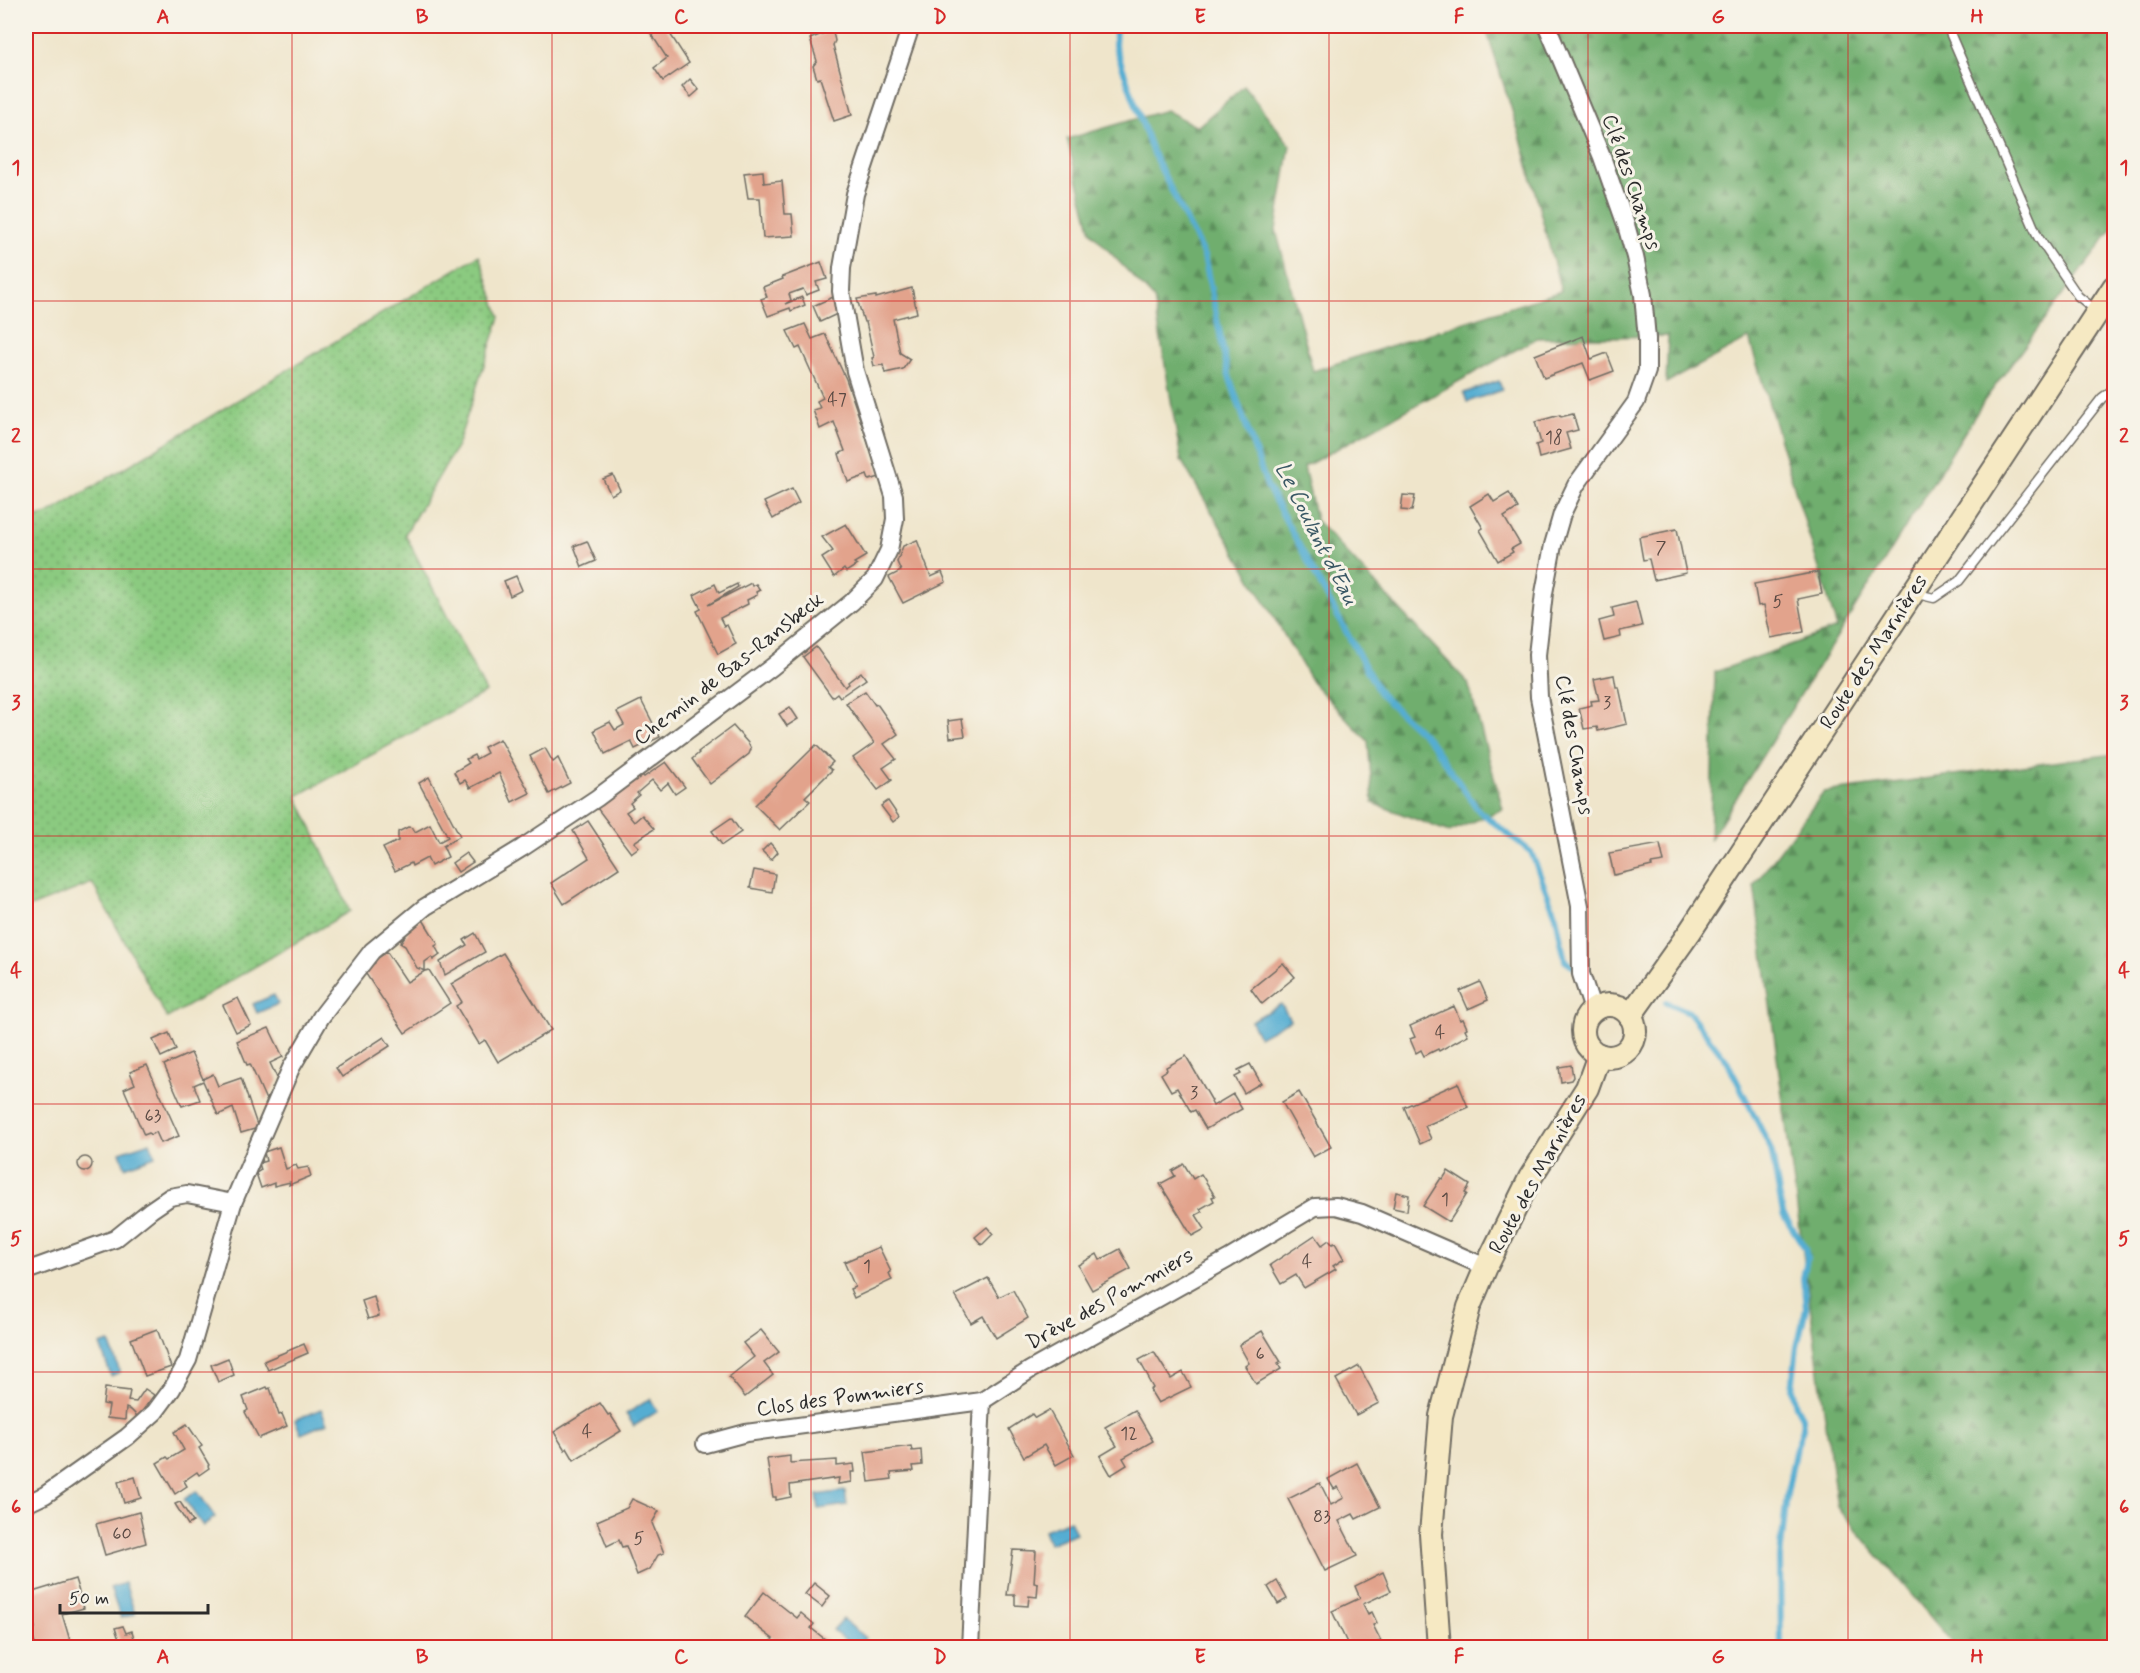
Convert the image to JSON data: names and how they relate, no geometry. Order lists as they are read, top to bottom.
{
  "streets": {
    "street": [
      "Clé des Champs",
      "Route des Marnières",
      "Chemin de Bas-Ransbeck",
      "Drève des Pommiers",
      "Clos des Pommiers"
    ]
  },
  "crossings": [
    ["Clé des Champs", "Route des Marnières"],
    ["Route des Marnières", "Drève des Pommiers"],
    ["Drève des Pommiers", "Clos des Pommiers"]
  ],
  "water": ["Le Coulant d'Eau"],
  "house_numbers": [
    "47",
    "18",
    "7",
    "5",
    "3",
    "4",
    "3",
    "63",
    "1",
    "4",
    "1",
    "6",
    "4",
    "12",
    "83",
    "60",
    "5"
  ],
  "scale_bar": "50 m",
  "grid": {
    "columns": [
      "A",
      "B",
      "C",
      "D",
      "E",
      "F",
      "G",
      "H"
    ],
    "rows": [
      "1",
      "2",
      "3",
      "4",
      "5",
      "6"
    ]
  }
}
